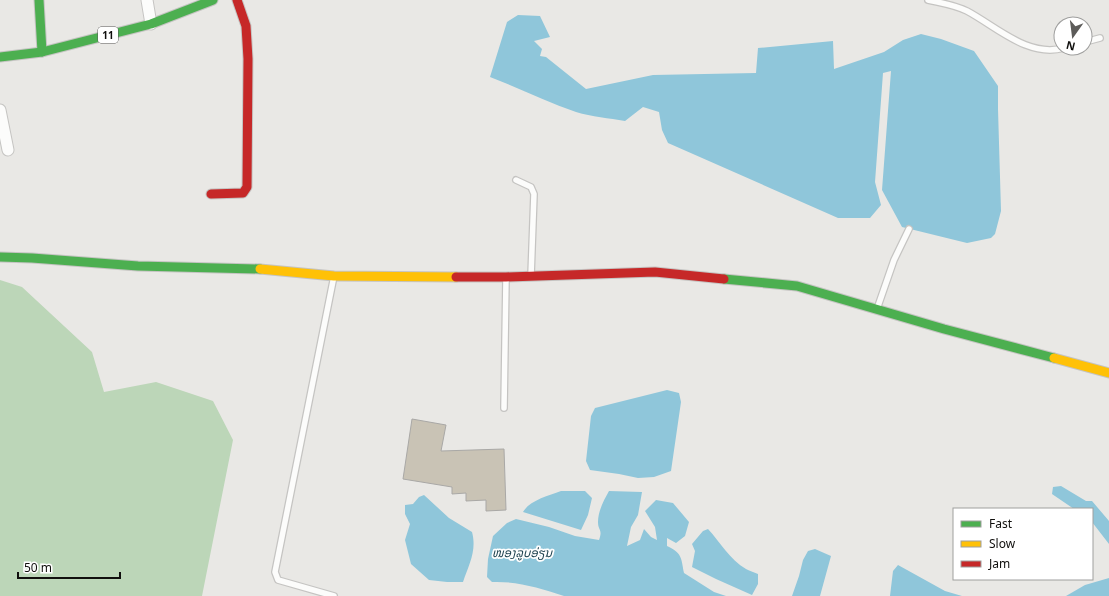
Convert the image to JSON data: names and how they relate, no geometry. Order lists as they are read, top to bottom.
{
  "streets": {
    "main road": ["11"]
  },
  "water": ["ໜອງລູບອ່ຽນ"],
  "legend": ["Fast", "Slow", "Jam"],
  "scale_bar": "50 m",
  "north": "bottom"
}
